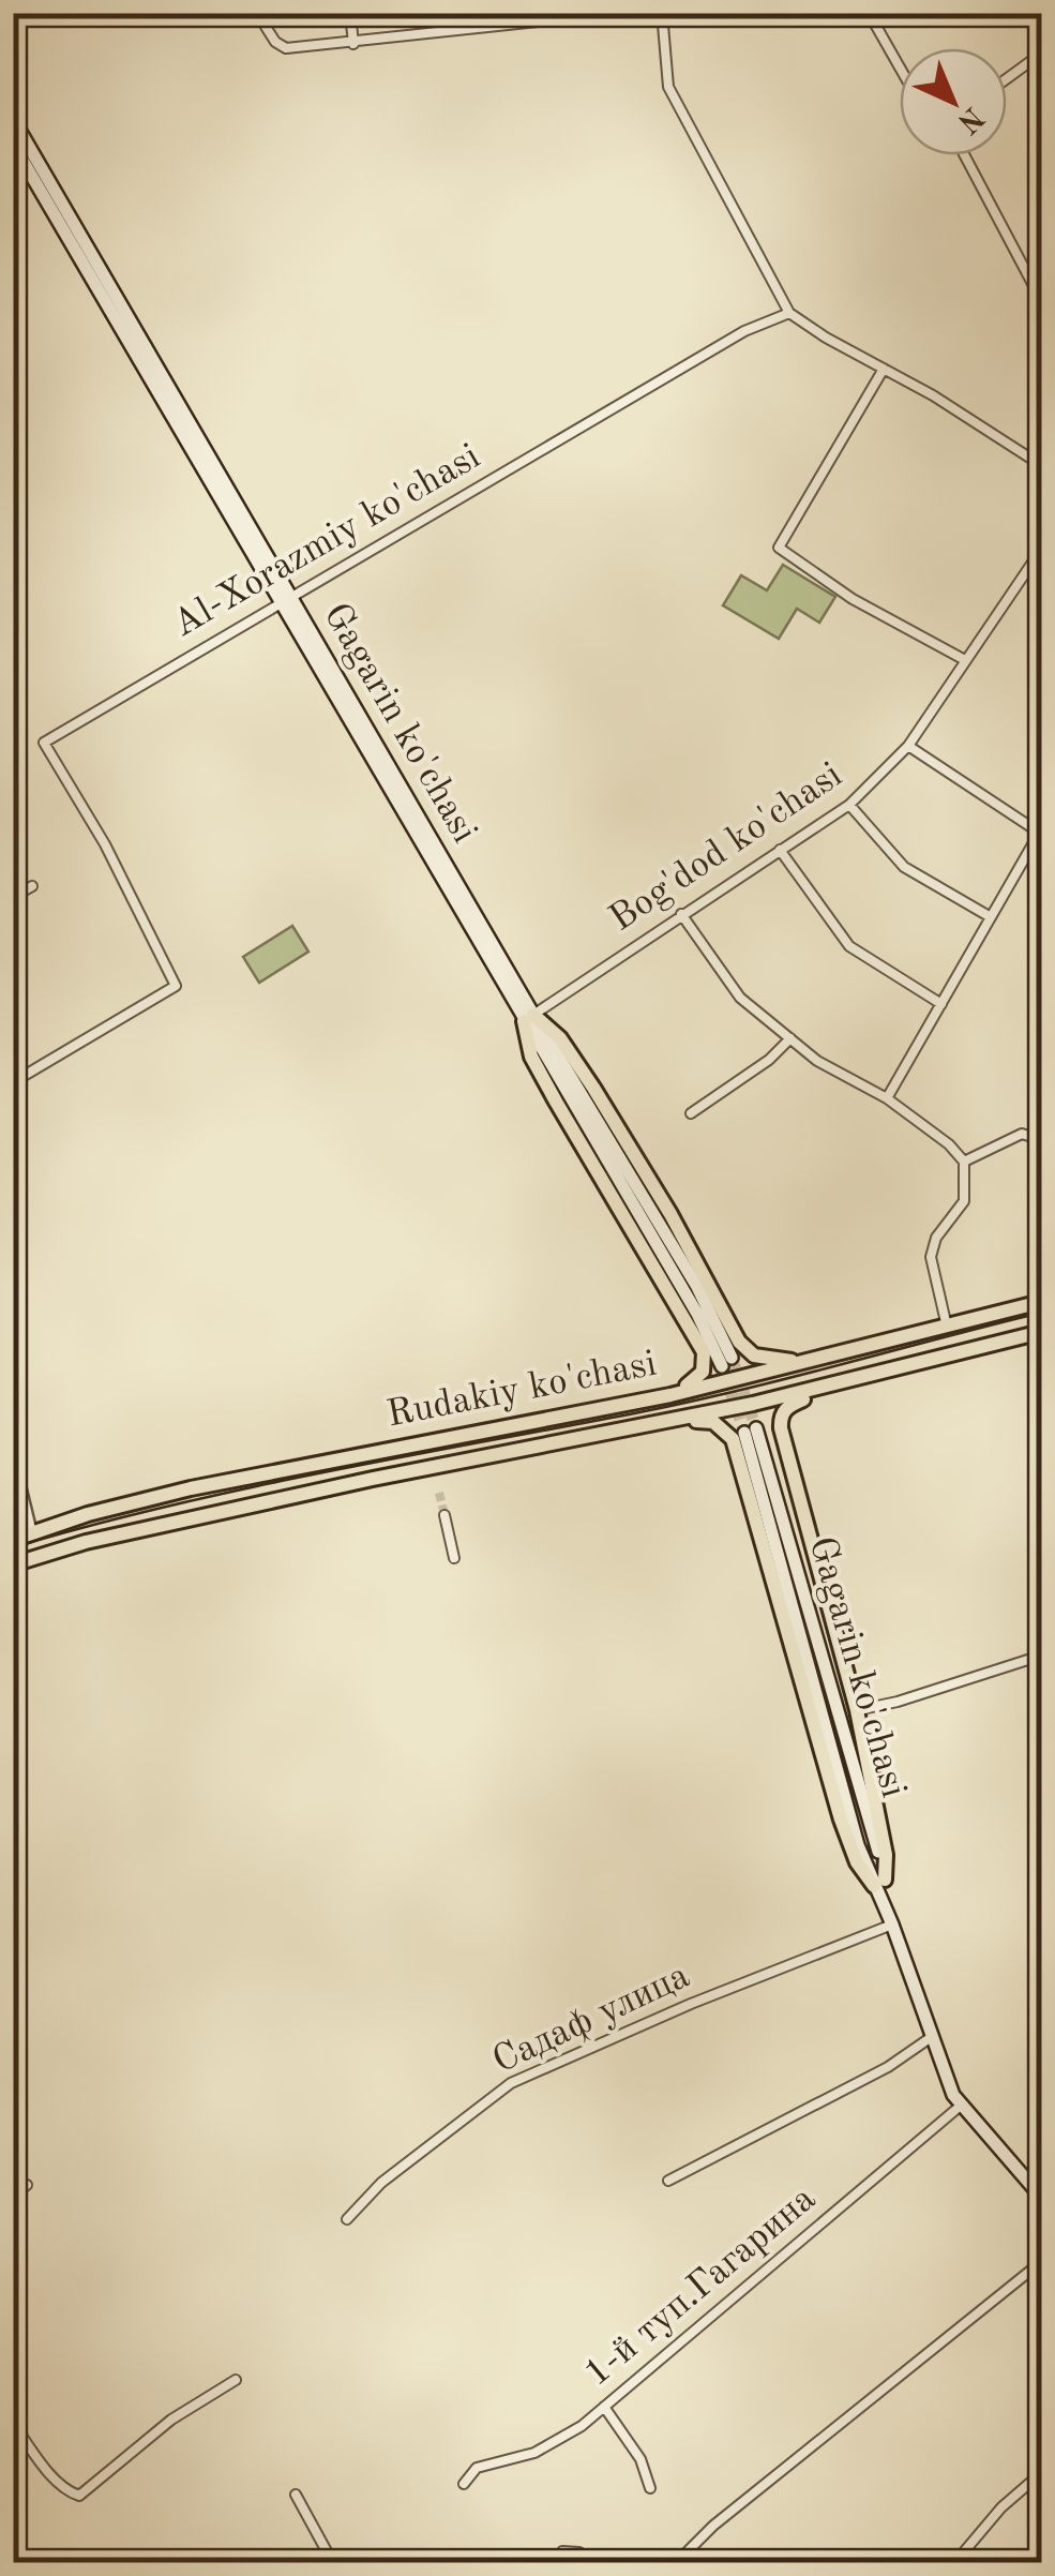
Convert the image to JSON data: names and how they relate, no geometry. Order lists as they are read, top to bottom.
{
  "streets": {
    "main road": ["Gagarin ko'chasi", "Rudakiy ko'chasi"],
    "street": [
      "Al-Xorazmiy ko'chasi",
      "Bog'dod ko'chasi",
      "Садаф улица",
      "1-й туп.Гагарина"
    ]
  },
  "crossings": [
    ["Al-Xorazmiy ko'chasi", "Gagarin ko'chasi"],
    ["Gagarin ko'chasi", "Bog'dod ko'chasi"],
    ["Gagarin ko'chasi", "Садаф улица"],
    ["Gagarin ko'chasi", "1-й туп.Гагарина"]
  ],
  "north": "bottom right"
}
